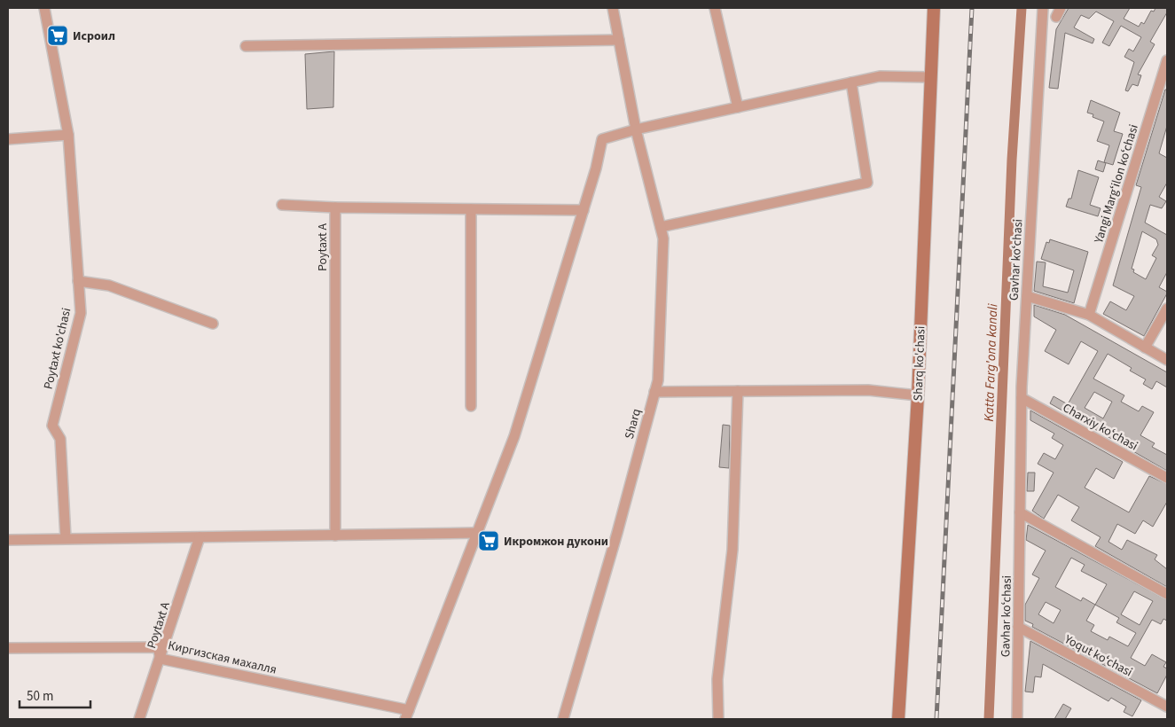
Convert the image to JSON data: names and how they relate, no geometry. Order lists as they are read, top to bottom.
{
  "streets": {
    "main road": ["Sharq ko'chasi"],
    "street": [
      "Yangi Margʻilon koʻchasi",
      "Poytaxt A",
      "Gavhar koʻchasi",
      "Poytaxt ko'chasi",
      "Sharq",
      "Charxiy koʻchasi",
      "Yoqut koʻchasi",
      "Киргизская махалля"
    ]
  },
  "crossings": [
    ["Poytaxt A", "Киргизская махалля"],
    ["Gavhar koʻchasi", "Charxiy koʻchasi"],
    ["Gavhar koʻchasi", "Yoqut koʻchasi"]
  ],
  "water": ["Katta Farg'ona kanali"],
  "places": {
    "supermarket": ["Исроил", "Икромжон дукони"]
  },
  "scale_bar": "50 m"
}
